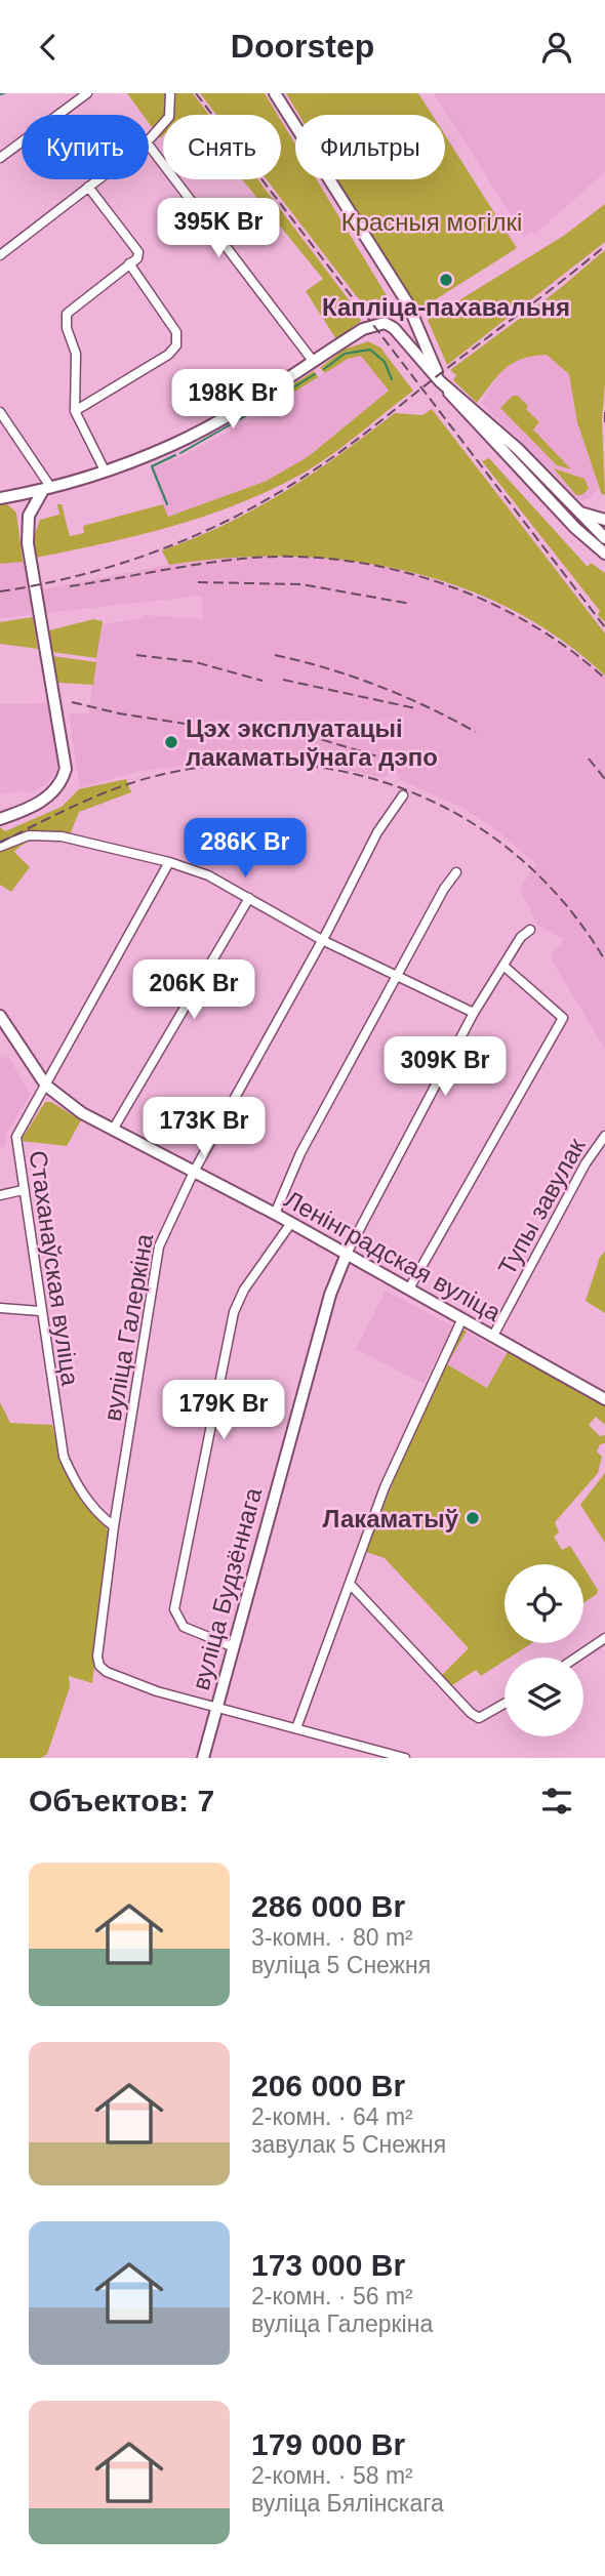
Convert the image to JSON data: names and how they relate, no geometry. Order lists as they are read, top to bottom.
{
  "streets": {
    "street": [
      "Тупы завулак",
      "Ленінградская вуліца",
      "Стаханаўская вуліца",
      "вуліца Галеркіна",
      "вуліца Будзённага"
    ]
  },
  "crossings": [
    ["Тупы завулак", "Ленінградская вуліца"],
    ["Ленінградская вуліца", "Стаханаўская вуліца"],
    ["Ленінградская вуліца", "вуліца Галеркіна"],
    ["Ленінградская вуліца", "вуліца Будзённага"],
    ["Стаханаўская вуліца", "вуліца Галеркіна"],
    ["вуліца Галеркіна", "вуліца Будзённага"]
  ],
  "parks": ["Красныя могілкі"],
  "places": ["Капліца-пахавальня", "Цэх эксплуатацыі лакаматыўнага дэпо", "Лакаматыў"],
  "page": {
    "header": "Doorstep",
    "chip": ["Купить", "Снять", "Фильтры"],
    "price": [
      "395K Br",
      "198K Br",
      "286K Br",
      "206K Br",
      "309K Br",
      "173K Br",
      "179K Br"
    ],
    "heading": "Объектов: 7",
    "list": [
      {
        "name": "286 000 Br",
        "note": "3-комн. · 80 m² · вуліца 5 Снежня"
      },
      {
        "name": "206 000 Br",
        "note": "2-комн. · 64 m² · завулак 5 Снежня"
      },
      {
        "name": "173 000 Br",
        "note": "2-комн. · 56 m² · вуліца Галеркіна"
      },
      {
        "name": "179 000 Br",
        "note": "2-комн. · 58 m² · вуліца Бялінскага"
      }
    ]
  }
}
